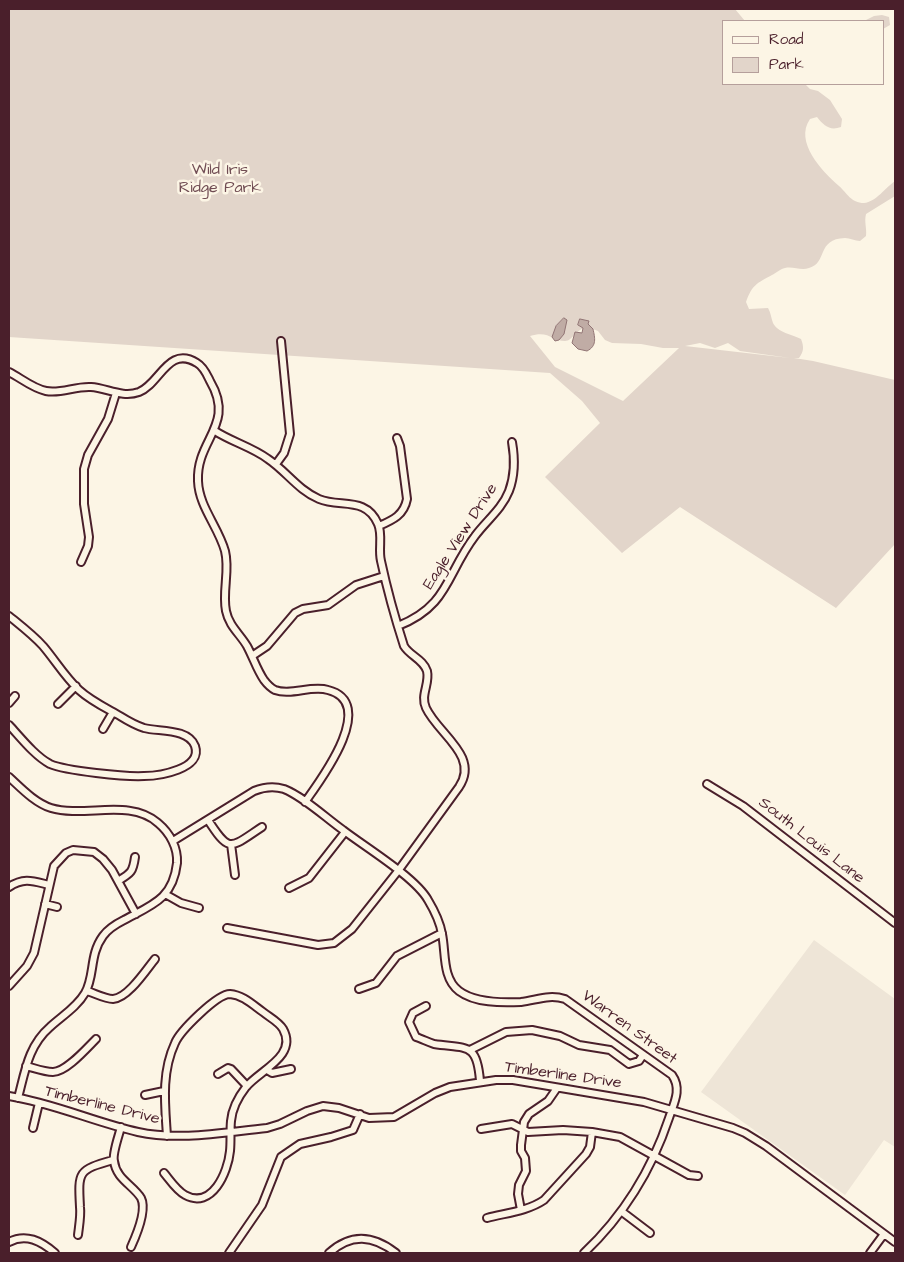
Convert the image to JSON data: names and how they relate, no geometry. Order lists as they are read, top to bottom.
{
  "streets": {
    "street": [
      "Eagle View Drive",
      "South Louis Lane",
      "Warren Street",
      "Timberline Drive"
    ]
  },
  "crossings": [
    ["Warren Street", "Timberline Drive"]
  ],
  "parks": ["Wild Iris Ridge Park"],
  "legend": ["Road", "Park"]
}
